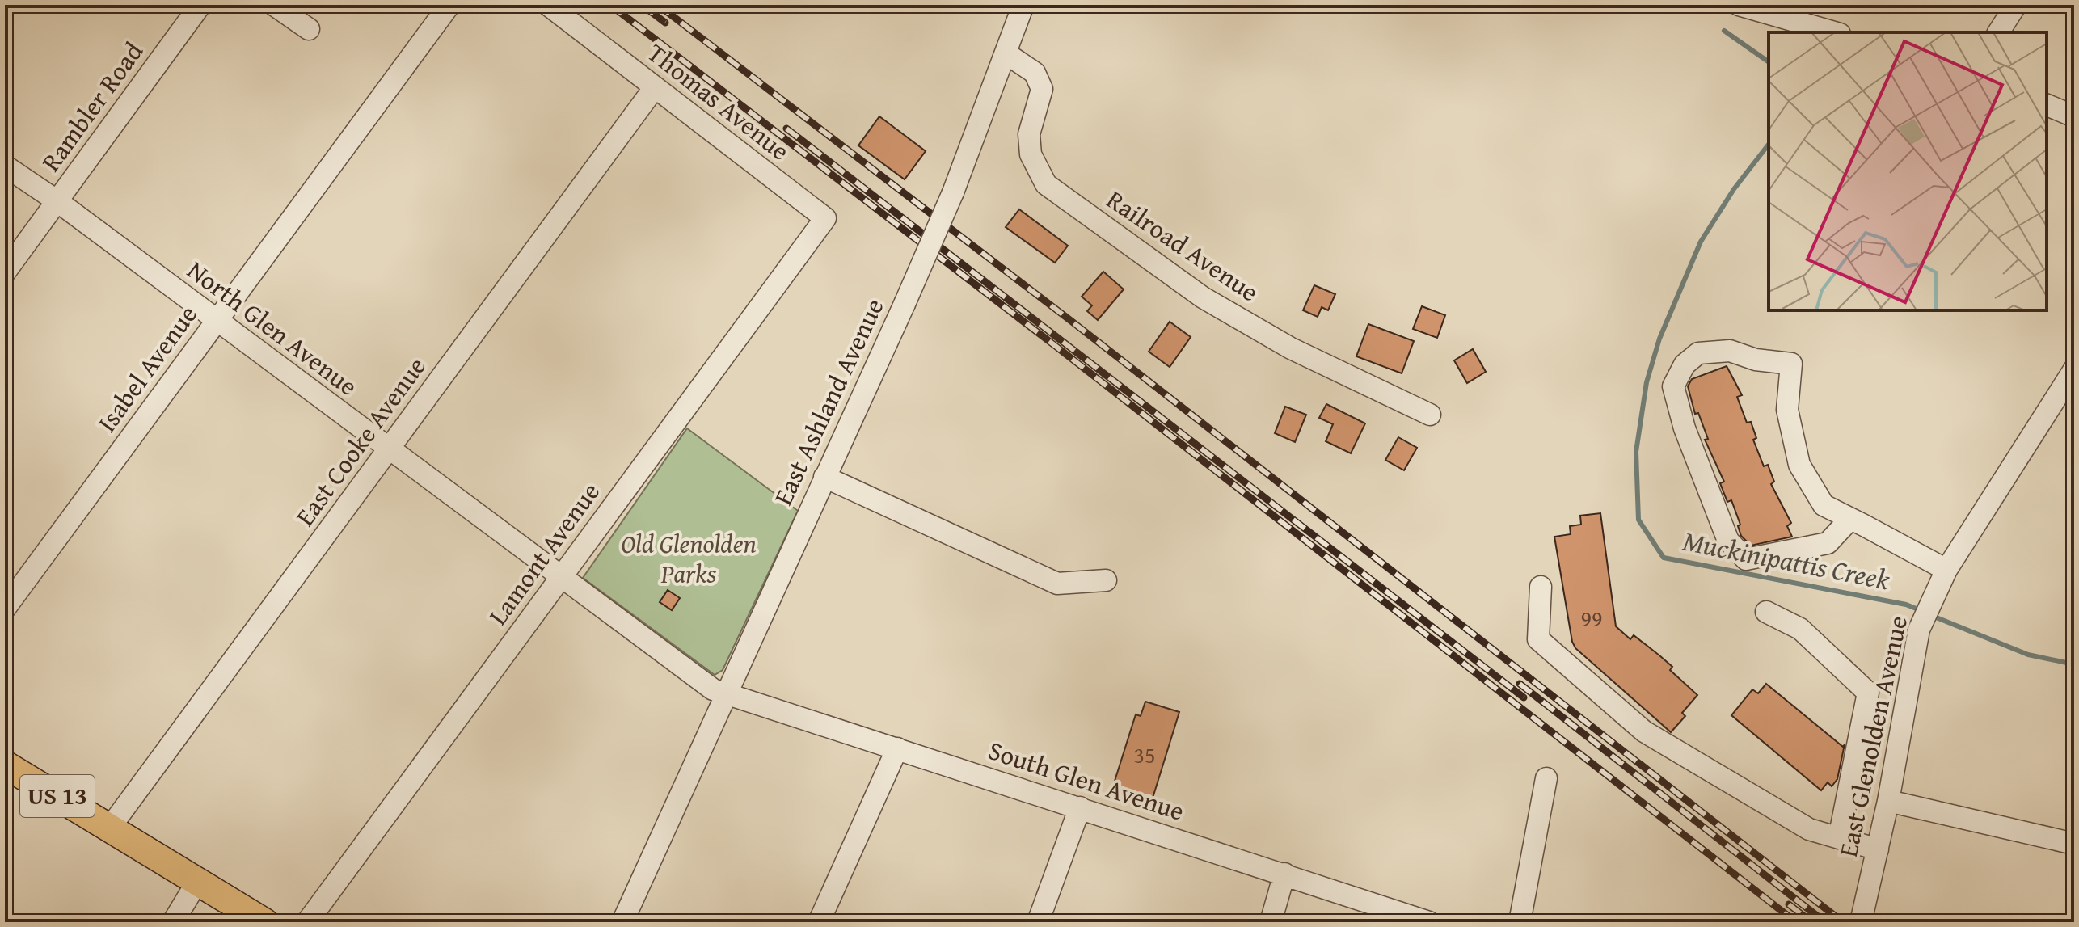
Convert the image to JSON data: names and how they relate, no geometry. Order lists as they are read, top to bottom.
{
  "streets": {
    "main road": ["US 13"],
    "street": [
      "Thomas Avenue",
      "Rambler Road",
      "Railroad Avenue",
      "North Glen Avenue",
      "Isabel Avenue",
      "East Ashland Avenue",
      "East Cooke Avenue",
      "Lamont Avenue",
      "East Glenolden Avenue",
      "South Glen Avenue"
    ]
  },
  "crossings": [
    ["Thomas Avenue", "East Cooke Avenue"],
    ["Thomas Avenue", "Lamont Avenue"],
    ["Rambler Road", "North Glen Avenue"],
    ["Railroad Avenue", "East Ashland Avenue"],
    ["North Glen Avenue", "Isabel Avenue"],
    ["North Glen Avenue", "East Ashland Avenue"],
    ["North Glen Avenue", "East Cooke Avenue"],
    ["North Glen Avenue", "Lamont Avenue"],
    ["North Glen Avenue", "South Glen Avenue"],
    ["East Ashland Avenue", "South Glen Avenue"],
    ["East Cooke Avenue", "US 13"]
  ],
  "water": ["Muckinipattis Creek"],
  "parks": ["Old Glenolden Parks"],
  "house_numbers": ["99", "35"]
}
